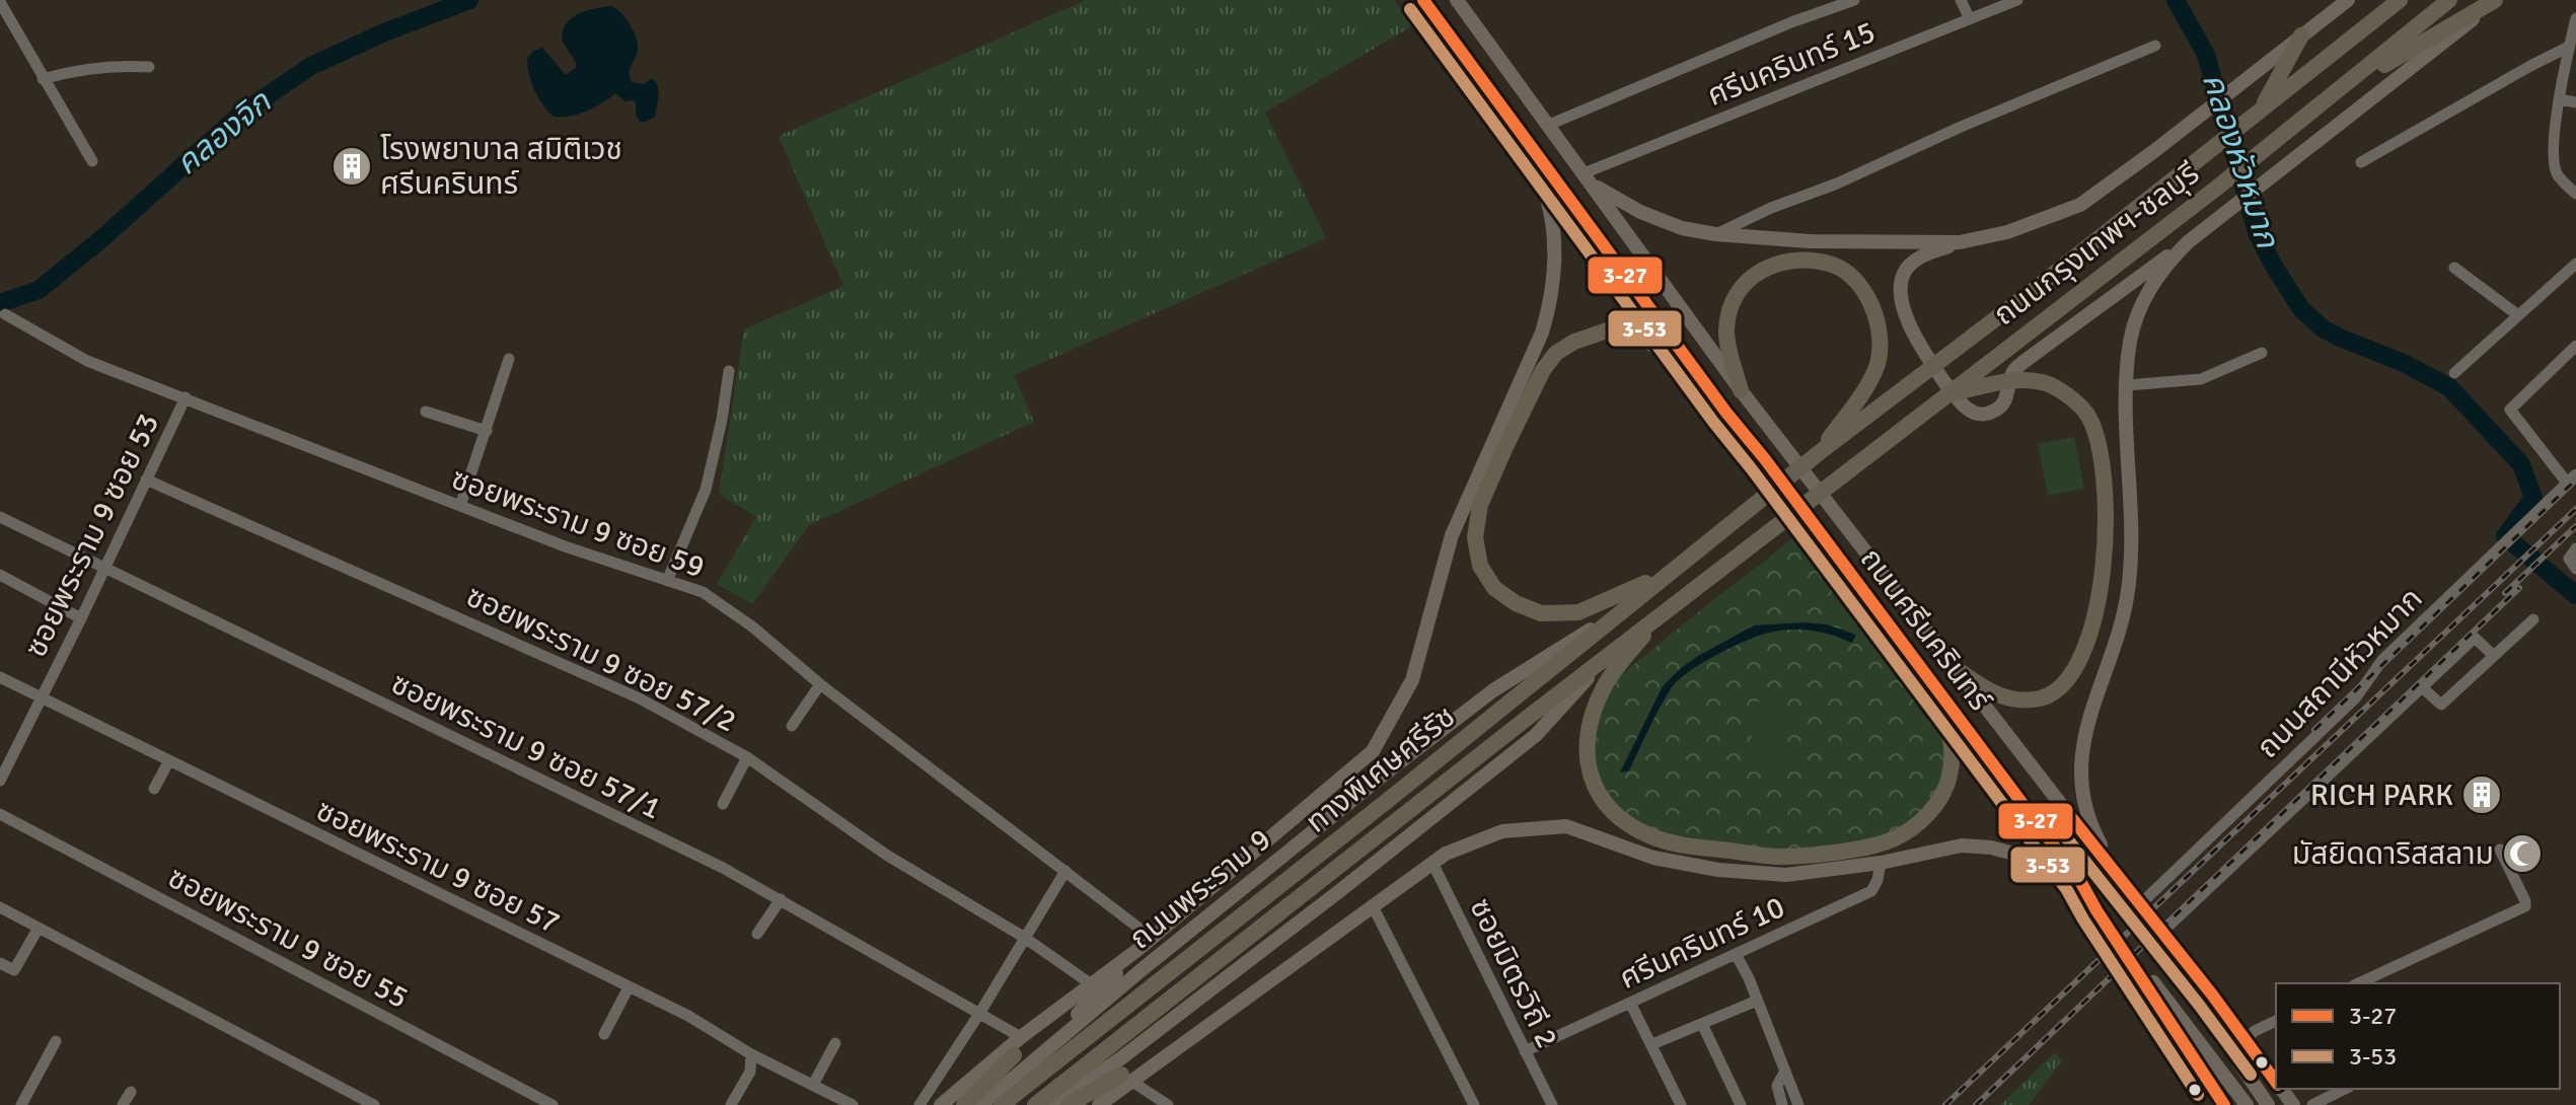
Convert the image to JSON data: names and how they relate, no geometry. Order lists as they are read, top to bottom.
{
  "streets": {
    "highway": ["ถนนกรุงเทพฯ-ชลบุรี", "ทางพิเศษศรีรัช"],
    "main road": ["ถนนศรีนครินทร์", "ถนนพระราม 9"],
    "street": [
      "ศรีนครินทร์ 15",
      "ซอยพระราม 9 ซอย 59",
      "ซอยพระราม 9 ซอย 53",
      "ซอยพระราม 9 ซอย 57/2",
      "ถนนสถานีหัวหมาก",
      "ซอยพระราม 9 ซอย 57/1",
      "ซอยพระราม 9 ซอย 57",
      "ซอยพระราม 9 ซอย 55",
      "ศรีนครินทร์ 10",
      "ซอยมิตรวิถี 2"
    ]
  },
  "crossings": [
    ["ศรีนครินทร์ 15", "ถนนศรีนครินทร์"],
    ["ถนนกรุงเทพฯ-ชลบุรี", "ทางพิเศษศรีรัช"],
    ["ซอยพระราม 9 ซอย 59", "ซอยพระราม 9 ซอย 53"],
    ["ซอยพระราม 9 ซอย 53", "ซอยพระราม 9 ซอย 57/2"],
    ["ซอยพระราม 9 ซอย 53", "ซอยพระราม 9 ซอย 57/1"],
    ["ซอยพระราม 9 ซอย 53", "ซอยพระราม 9 ซอย 57"],
    ["ถนนศรีนครินทร์", "ถนนสถานีหัวหมาก"],
    ["ทางพิเศษศรีรัช", "ถนนพระราม 9"],
    ["ศรีนครินทร์ 10", "ซอยมิตรวิถี 2"]
  ],
  "water": ["คลองจิก", "คลองหัวหมาก"],
  "places": {
    "building": ["โรงพยาบาล สมิติเวช ศรีนครินทร์", "RICH PARK"],
    "mosque": ["มัสยิดดาริสสลาม"]
  },
  "lines": ["transit line 3-27", "transit line 3-53"],
  "legend": ["3-27", "3-53"]
}
